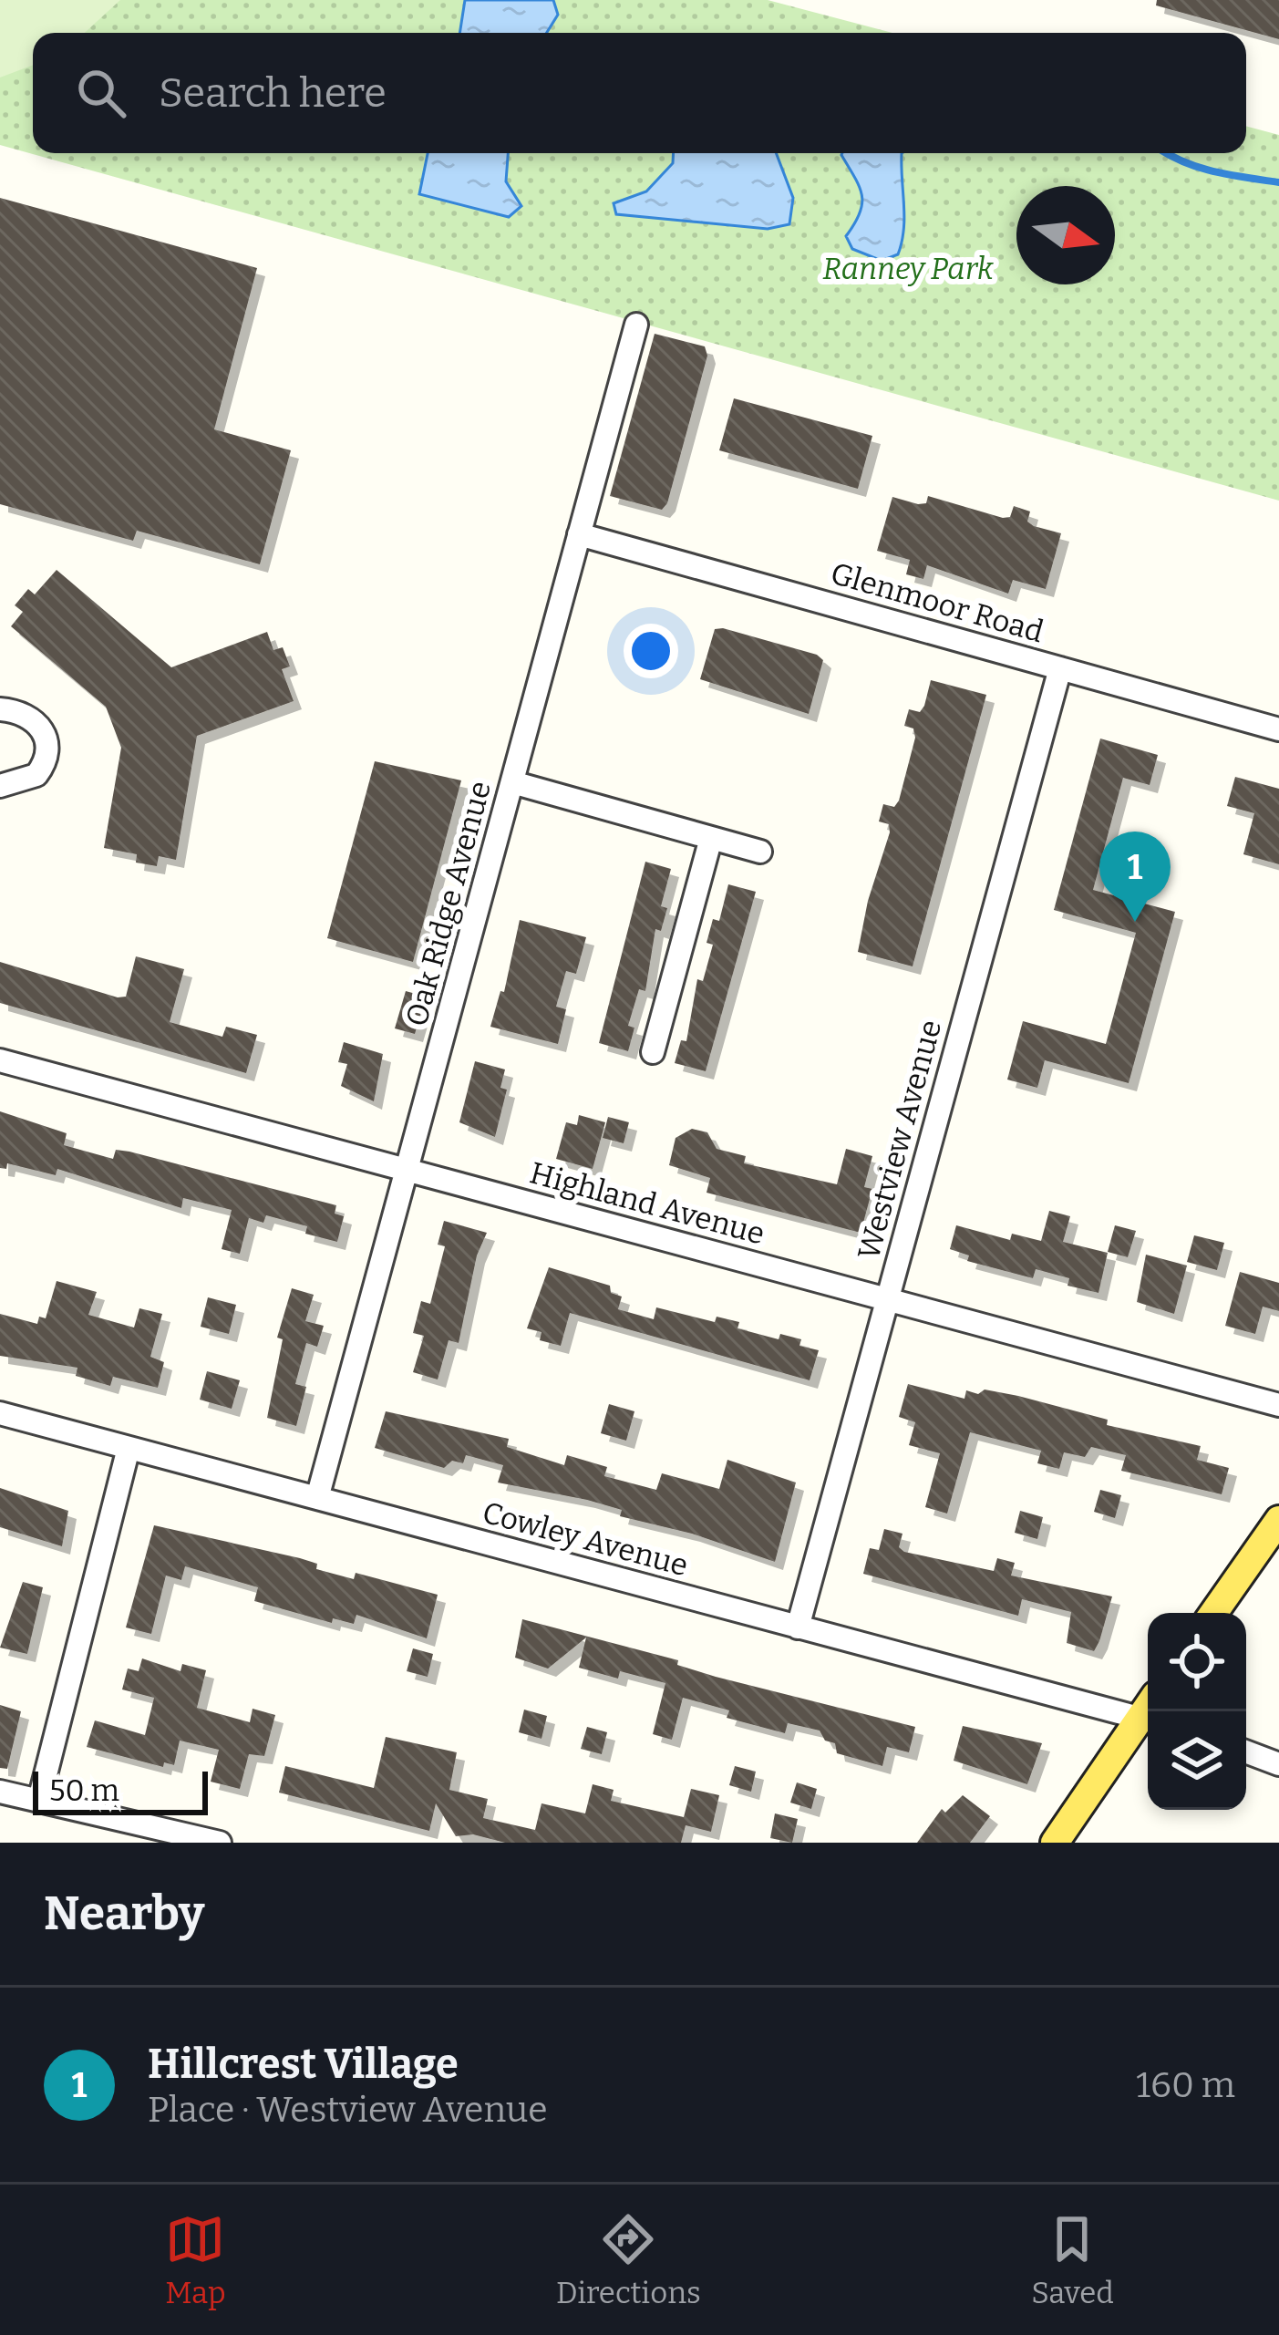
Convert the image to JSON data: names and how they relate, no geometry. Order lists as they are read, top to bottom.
{
  "streets": {
    "street": [
      "Glenmoor Road",
      "Oak Ridge Avenue",
      "Westview Avenue",
      "Highland Avenue",
      "Cowley Avenue"
    ]
  },
  "crossings": [
    ["Glenmoor Road", "Oak Ridge Avenue"],
    ["Glenmoor Road", "Westview Avenue"],
    ["Oak Ridge Avenue", "Highland Avenue"],
    ["Oak Ridge Avenue", "Cowley Avenue"],
    ["Westview Avenue", "Highland Avenue"],
    ["Westview Avenue", "Cowley Avenue"]
  ],
  "parks": ["Ranney Park"],
  "scale_bar": "50 m",
  "north": "right",
  "page": {
    "search": "Search here",
    "pins": "1",
    "scale": "50 m",
    "heading": "Nearby",
    "list": [
      {
        "mark": "1",
        "name": "Hillcrest Village",
        "note": "Place · Westview Avenue",
        "value": "160 m"
      }
    ],
    "nav": ["Map", "Directions", "Saved"]
  }
}
